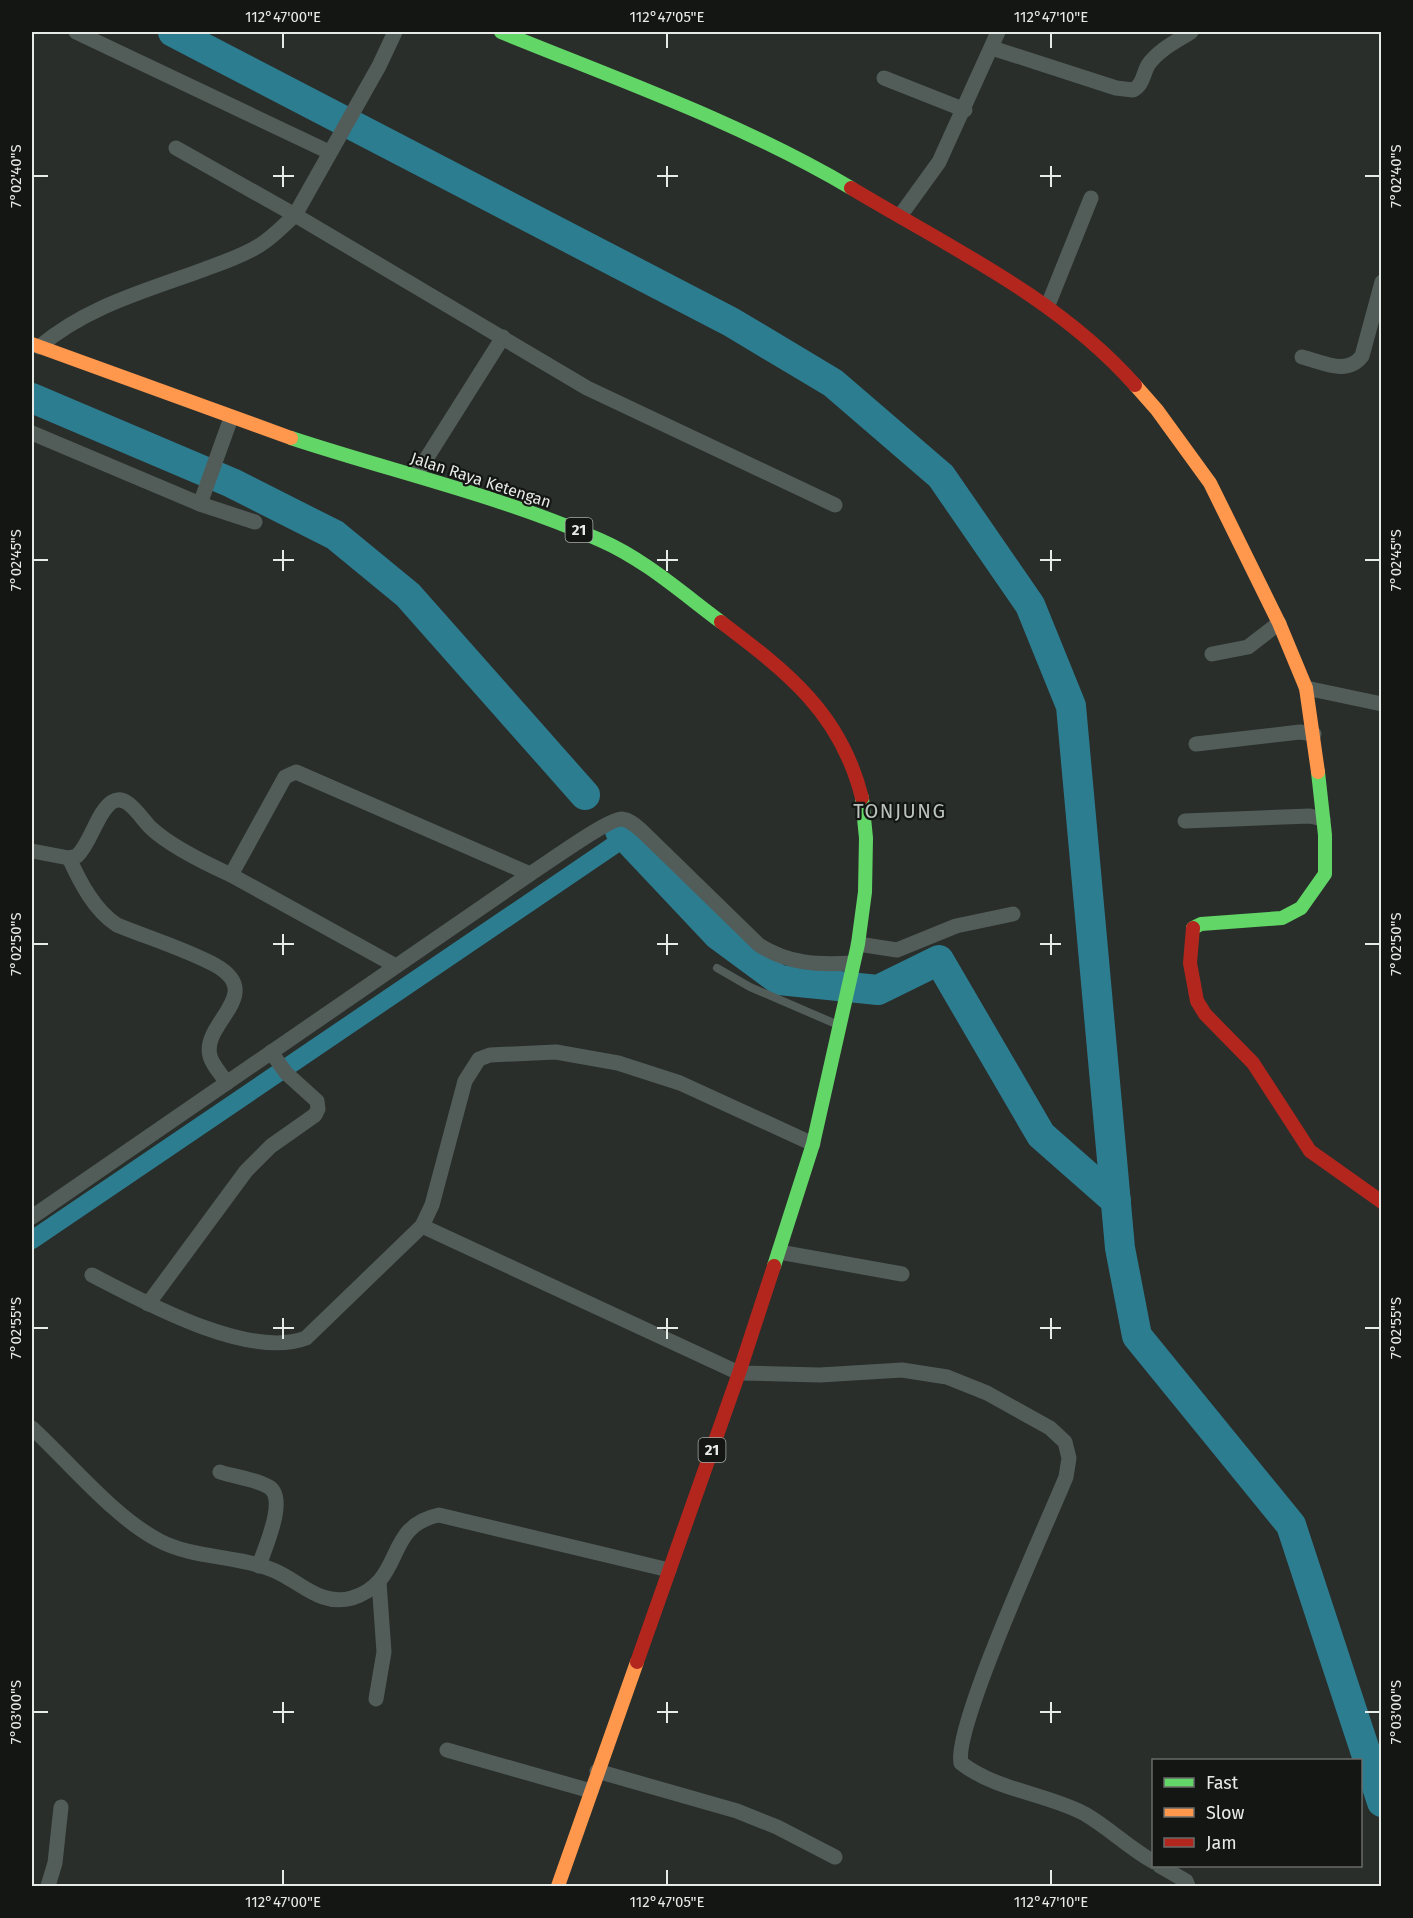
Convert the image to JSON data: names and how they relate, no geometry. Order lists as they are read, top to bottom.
{
  "streets": {
    "main road": ["Jalan Raya Ketengan", "21"]
  },
  "crossings": [
    ["Jalan Raya Ketengan", "21"]
  ],
  "districts": ["TONJUNG"],
  "legend": ["Fast", "Slow", "Jam"],
  "coordinates": [
    "112°47'00\"E",
    "112°47'05\"E",
    "112°47'10\"E",
    "7°02'40\"S",
    "7°02'45\"S",
    "7°02'50\"S",
    "7°02'55\"S",
    "7°03'00\"S"
  ]
}
